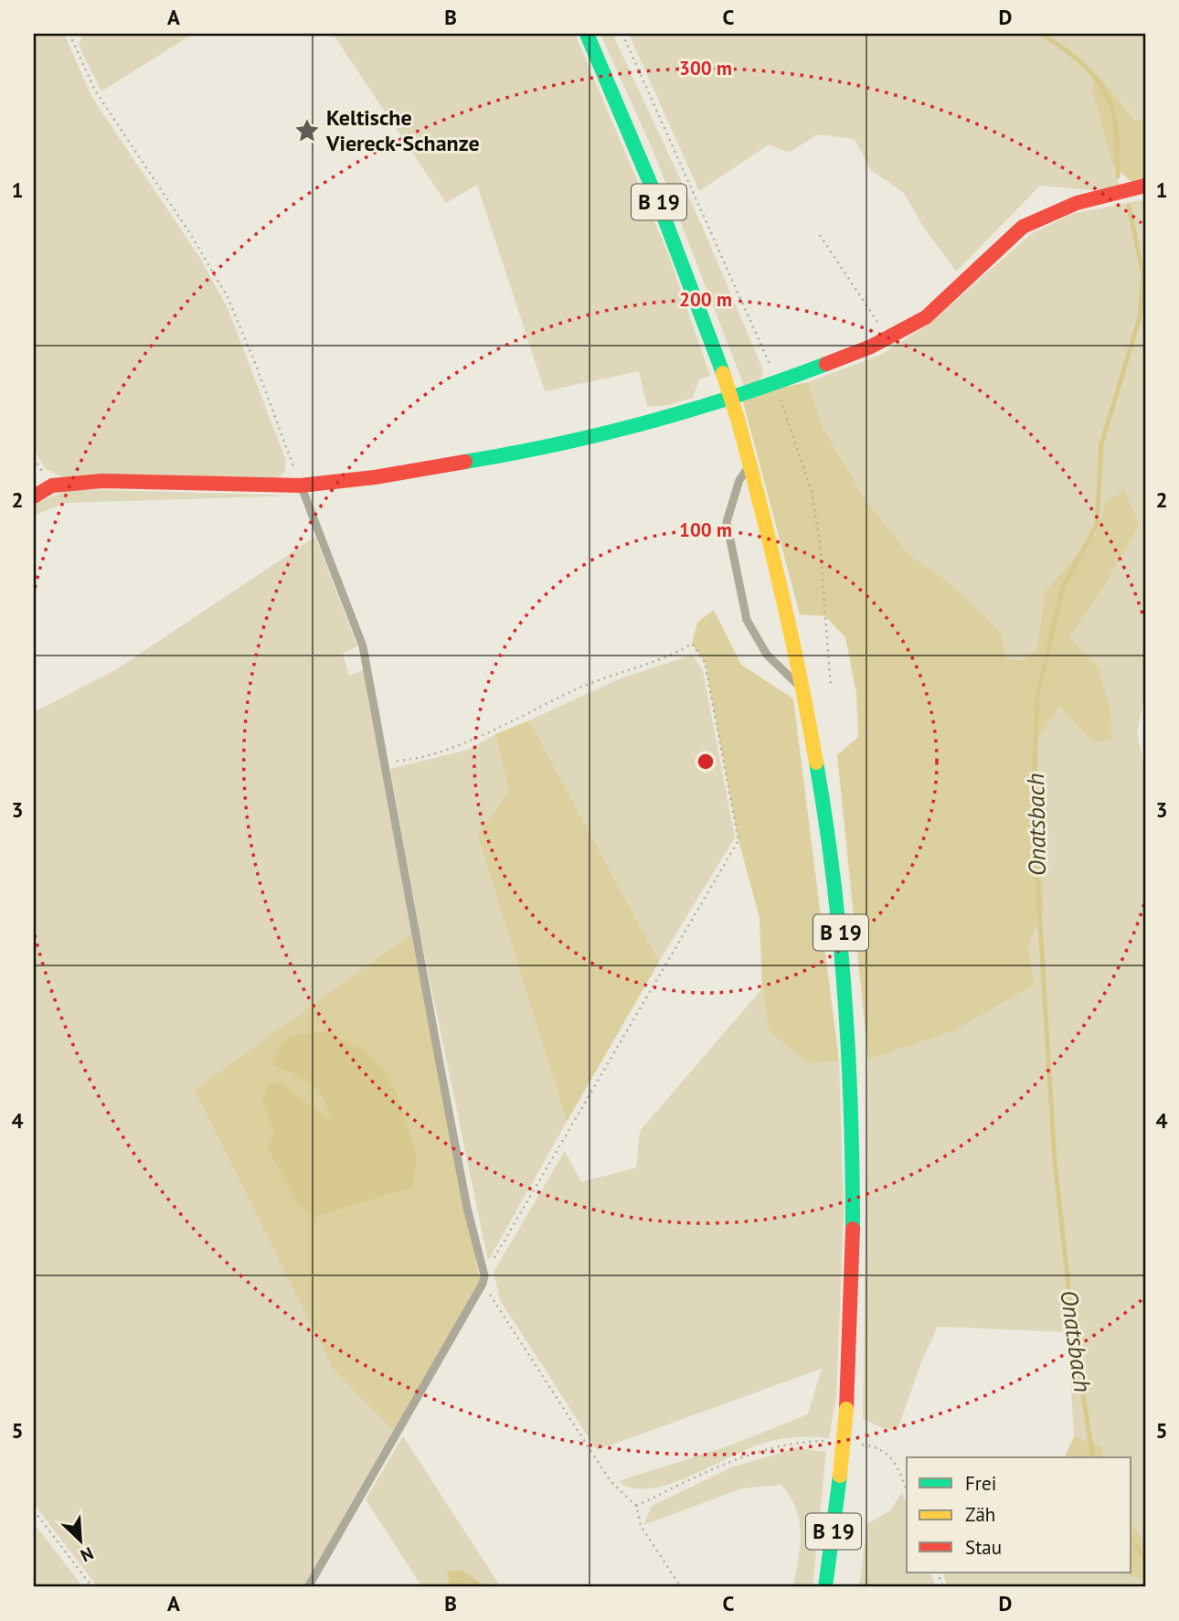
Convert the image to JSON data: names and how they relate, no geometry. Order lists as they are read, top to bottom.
{
  "streets": {
    "main road": ["B 19"]
  },
  "water": ["Onatsbach"],
  "places": {
    "place": ["Keltische Viereck-Schanze"]
  },
  "legend": ["Frei", "Zäh", "Stau"],
  "north": "bottom right",
  "grid": {
    "columns": [
      "A",
      "B",
      "C",
      "D"
    ],
    "rows": [
      "1",
      "2",
      "3",
      "4",
      "5"
    ]
  },
  "rings": ["300 m", "200 m", "100 m"]
}
